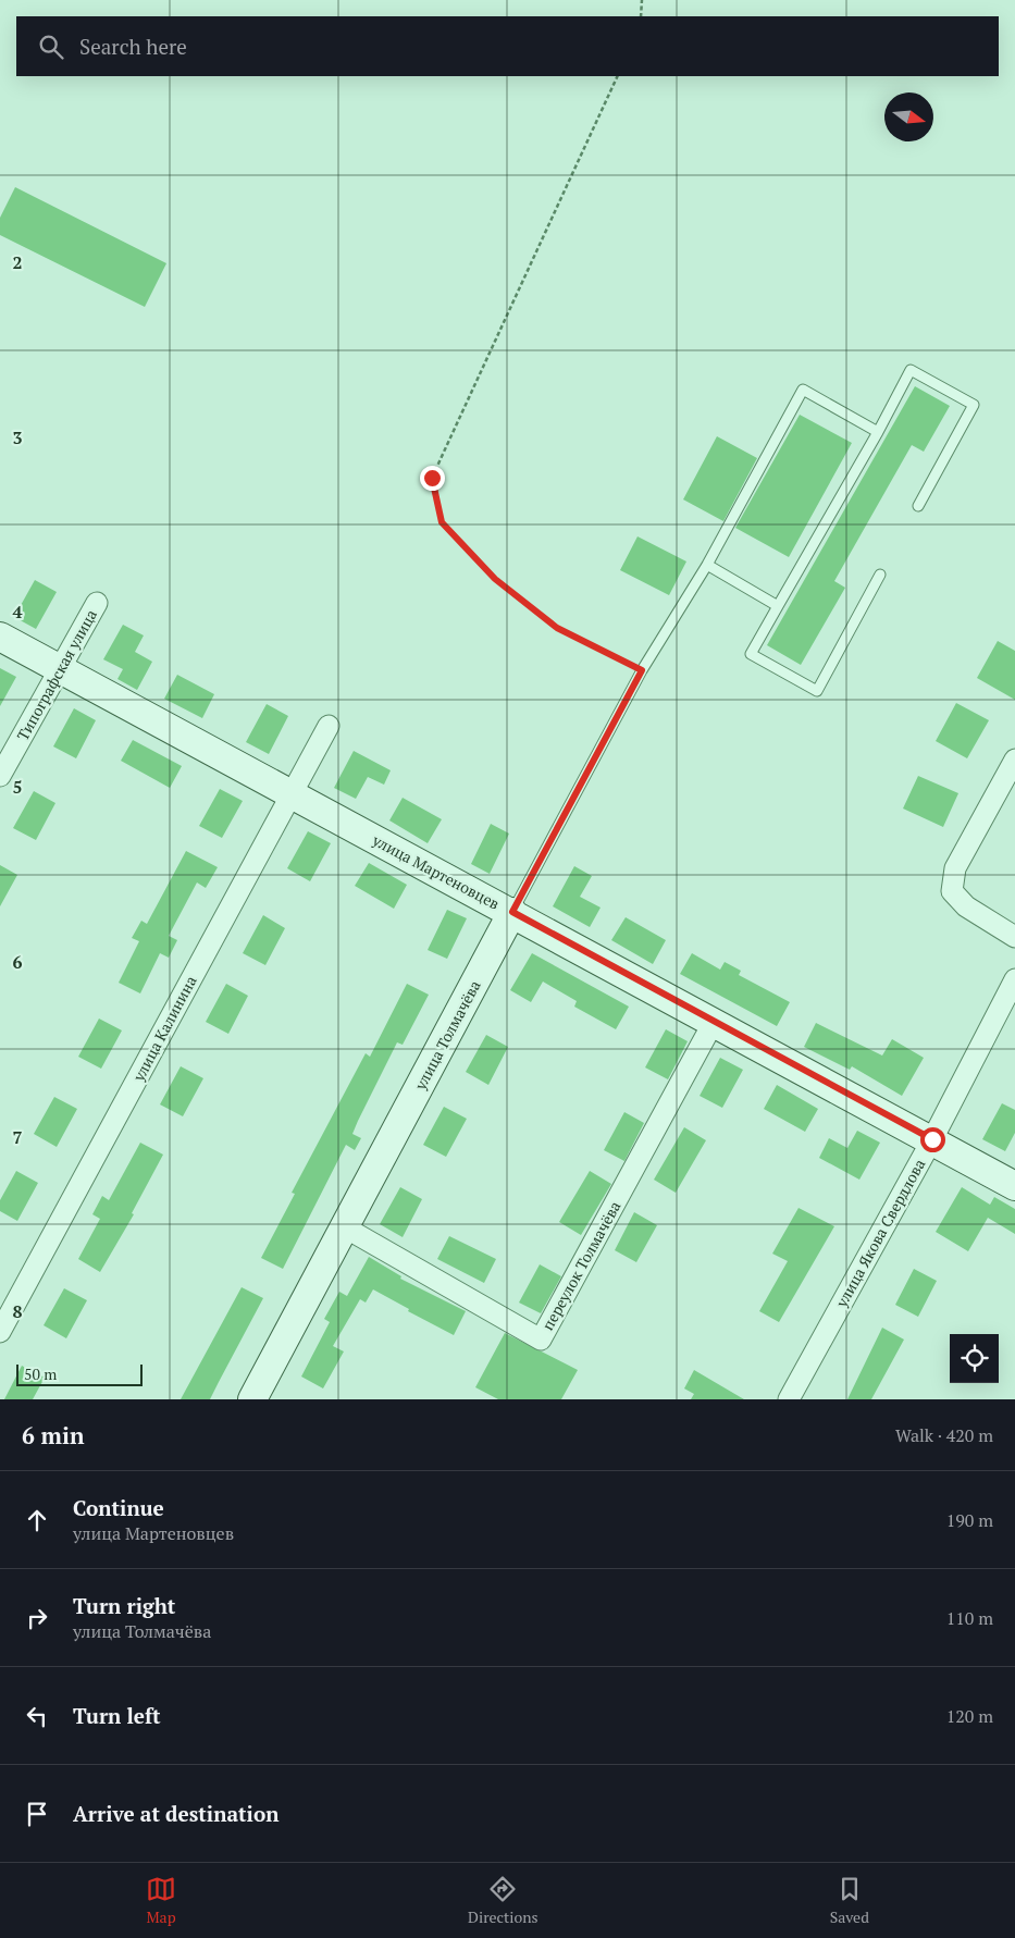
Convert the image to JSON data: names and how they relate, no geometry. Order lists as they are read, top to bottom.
{
  "streets": {
    "street": [
      "Типографская улица",
      "улица Мартеновцев",
      "улица Калинина",
      "улица Толмачёва",
      "улица Якова Свердлова",
      "переулок Толмачёва"
    ]
  },
  "crossings": [
    ["Типографская улица", "улица Мартеновцев"],
    ["улица Мартеновцев", "улица Калинина"],
    ["улица Мартеновцев", "улица Толмачёва"],
    ["улица Мартеновцев", "улица Якова Свердлова"],
    ["улица Мартеновцев", "переулок Толмачёва"],
    ["улица Толмачёва", "переулок Толмачёва"]
  ],
  "scale_bar": "50 m",
  "north": "right",
  "page": {
    "search": "Search here",
    "scale": "50 m",
    "heading": ["6 min", "Walk · 420 m"],
    "list": [
      ["Continue", "улица Мартеновцев", "190 m"],
      ["Turn right", "улица Толмачёва", "110 m"],
      ["Turn left", "120 m"],
      "Arrive at destination"
    ],
    "nav": ["Map", "Directions", "Saved"]
  },
  "grid": {
    "rows": [
      "2",
      "3",
      "4",
      "5",
      "6",
      "7",
      "8"
    ]
  }
}
